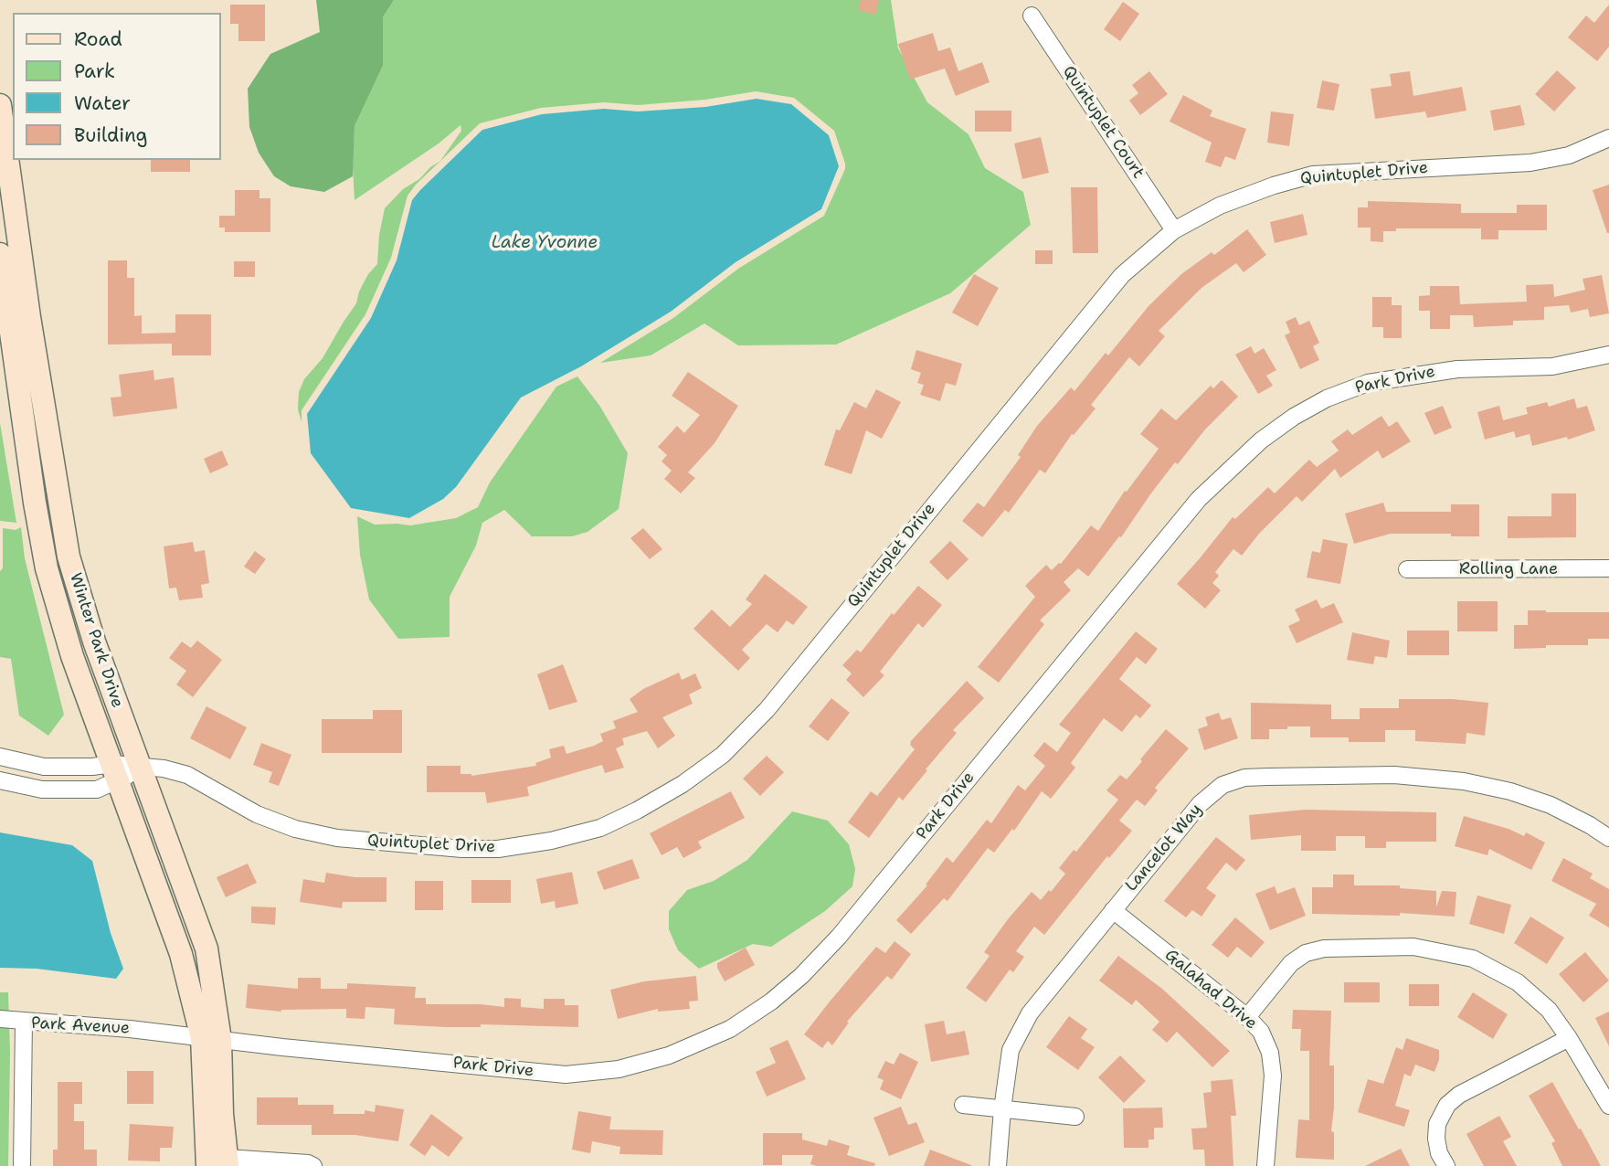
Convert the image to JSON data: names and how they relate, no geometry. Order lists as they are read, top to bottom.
{
  "streets": {
    "street": [
      "Quintuplet Court",
      "Quintuplet Drive",
      "Park Drive",
      "Rolling Lane",
      "Winter Park Drive",
      "Lancelot Way",
      "Galahad Drive",
      "Park Avenue"
    ]
  },
  "crossings": [
    ["Quintuplet Court", "Quintuplet Drive"],
    ["Quintuplet Drive", "Winter Park Drive"],
    ["Park Drive", "Winter Park Drive"],
    ["Park Drive", "Park Avenue"],
    ["Winter Park Drive", "Park Avenue"],
    ["Lancelot Way", "Galahad Drive"]
  ],
  "water": ["Lake Yvonne"],
  "legend": [
    "Road",
    "Park",
    "Water",
    "Building"
  ]
}
